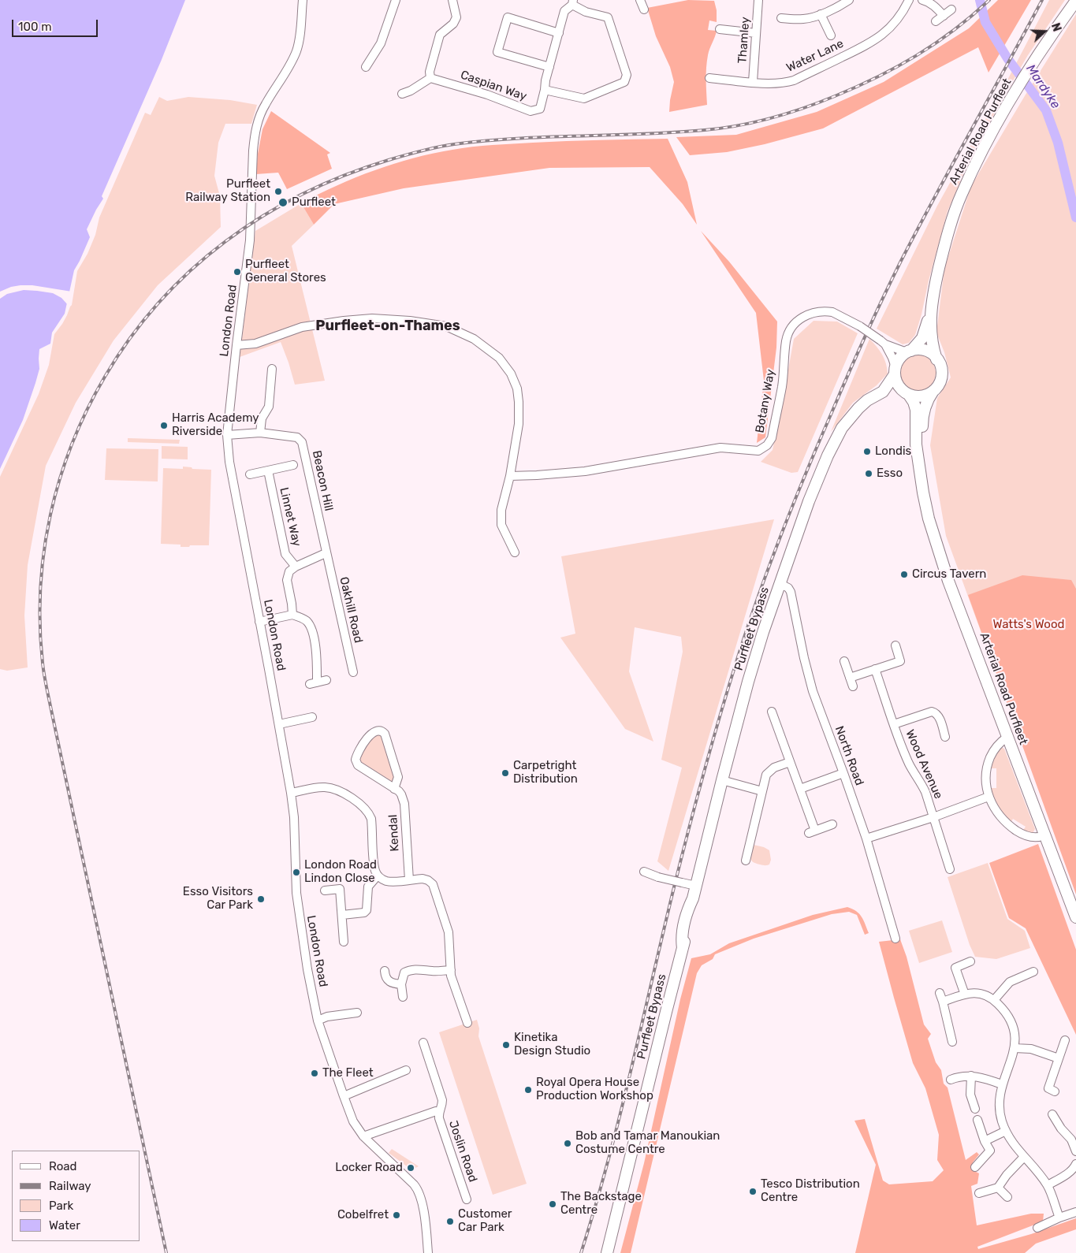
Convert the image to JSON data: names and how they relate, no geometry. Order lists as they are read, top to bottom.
{
  "streets": {
    "main road": ["Arterial Road Purfleet", "Purfleet Bypass"],
    "street": [
      "Thamley",
      "Water Lane",
      "Caspian Way",
      "London Road",
      "Botany Way",
      "Beacon Hill",
      "Linnet Way",
      "Oakhill Road",
      "North Road",
      "Wood Avenue",
      "Kendal",
      "Joslin Road"
    ]
  },
  "crossings": [
    ["Thamley", "Water Lane"],
    ["Arterial Road Purfleet", "Botany Way"],
    ["Arterial Road Purfleet", "Purfleet Bypass"],
    ["London Road", "Beacon Hill"],
    ["Botany Way", "Purfleet Bypass"],
    ["Beacon Hill", "Linnet Way"],
    ["Beacon Hill", "Oakhill Road"],
    ["Linnet Way", "Oakhill Road"],
    ["Purfleet Bypass", "North Road"]
  ],
  "districts": ["Purfleet-on-Thames"],
  "water": ["Mardyke"],
  "parks": ["Watts's Wood"],
  "places": [
    "Purfleet Railway Station",
    "Purfleet",
    "Purfleet General Stores",
    "Harris Academy Riverside",
    "Londis",
    "Esso",
    "Circus Tavern",
    "Carpetright Distribution",
    "London Road Lindon Close",
    "Esso Visitors Car Park",
    "Kinetika Design Studio",
    "The Fleet",
    "Royal Opera House Production Workshop",
    "Bob and Tamar Manoukian Costume Centre",
    "Locker Road",
    "Tesco Distribution Centre",
    "The Backstage Centre",
    "Cobelfret",
    "Customer Car Park"
  ],
  "legend": [
    "Road",
    "Railway",
    "Park",
    "Water"
  ],
  "scale_bar": "100 m",
  "north": "right"
}
